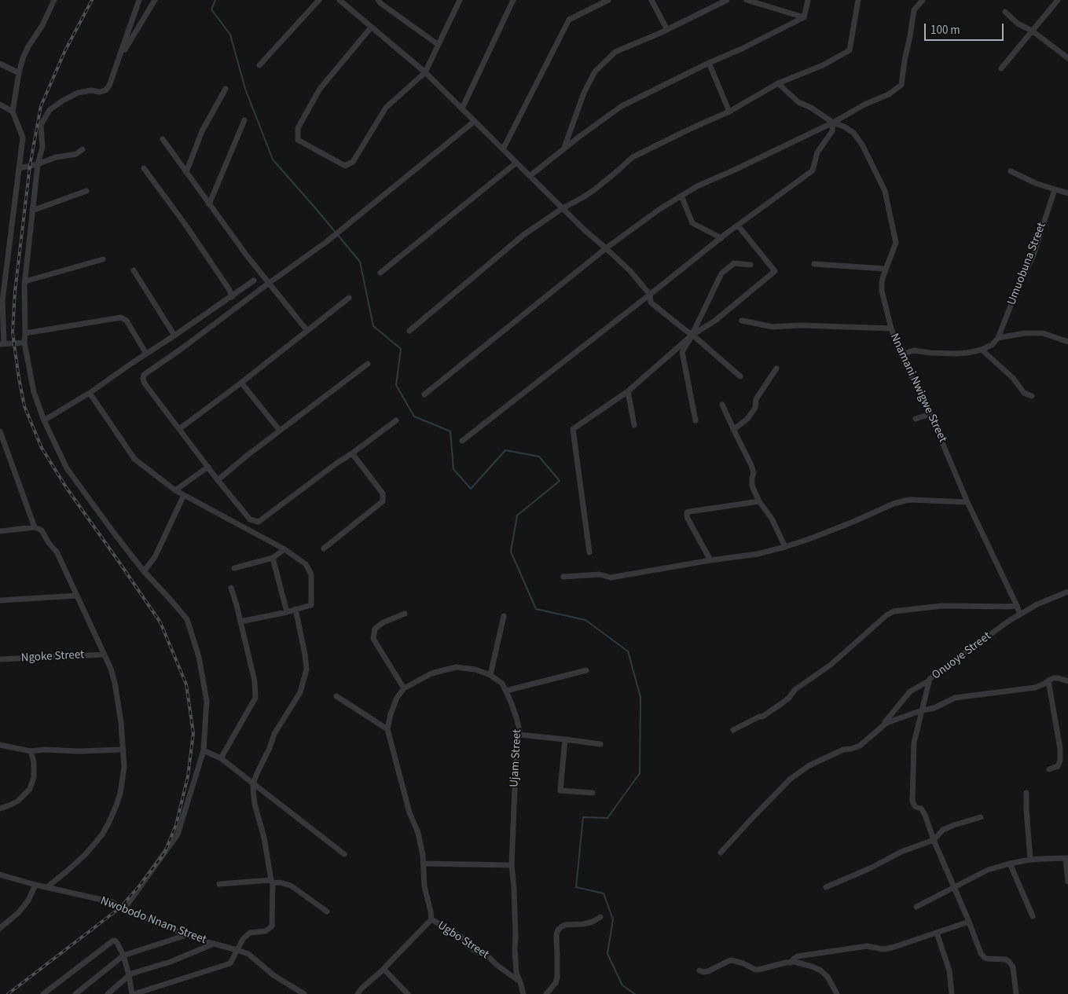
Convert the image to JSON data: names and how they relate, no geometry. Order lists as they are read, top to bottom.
{
  "streets": {
    "street": [
      "Umuobuna Street",
      "Nnamani Nwigwe Street",
      "Onuoye Street",
      "Ngoke Street",
      "Ujam Street",
      "Nwobodo Nnam Street",
      "Ugbo Street"
    ]
  },
  "crossings": [
    ["Nnamani Nwigwe Street", "Onuoye Street"],
    ["Ujam Street", "Ugbo Street"]
  ],
  "scale_bar": "100 m"
}
